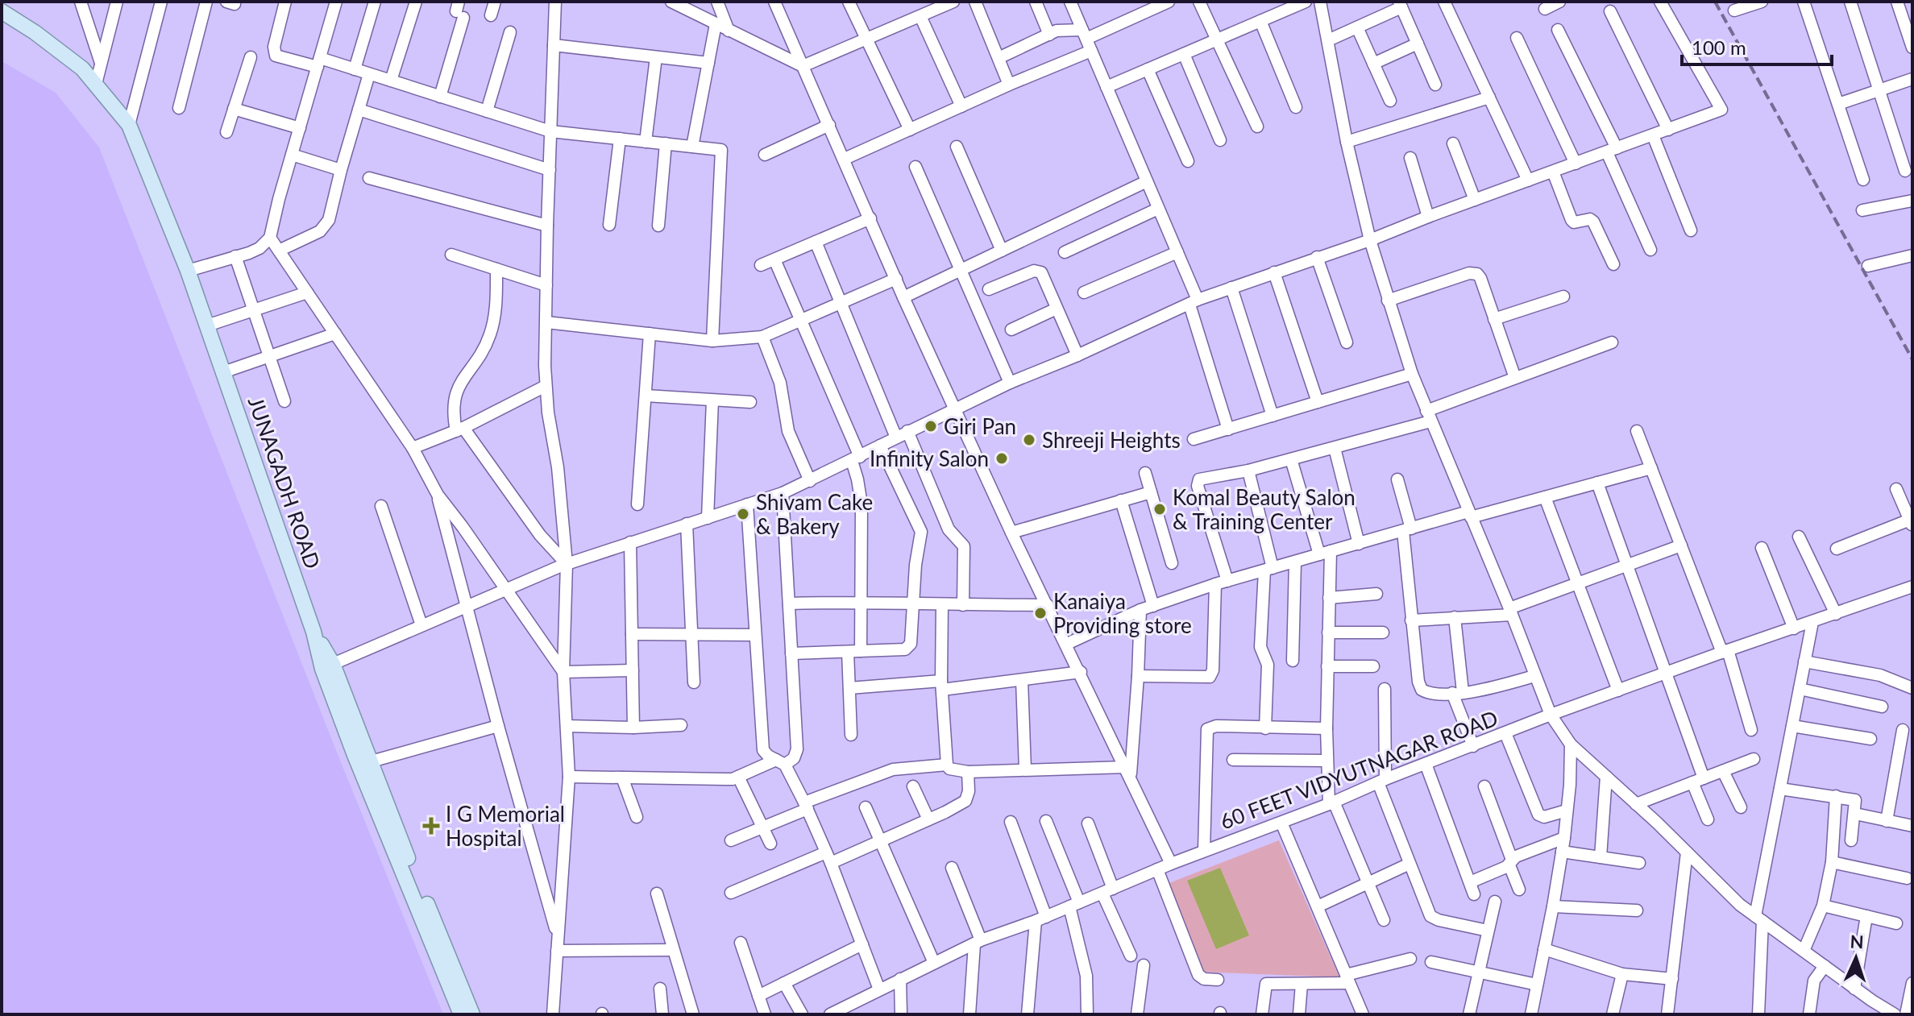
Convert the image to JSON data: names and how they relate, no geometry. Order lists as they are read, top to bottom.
{
  "streets": {
    "main road": ["JUNAGADH ROAD"],
    "street": ["60 FEET VIDYUTNAGAR ROAD"]
  },
  "places": {
    "other": [
      "Giri Pan",
      "Shreeji Heights",
      "Infinity Salon",
      "Komal Beauty Salon & Training Center",
      "Shivam Cake & Bakery",
      "Kanaiya Providing store"
    ],
    "health": ["I G Memorial Hospital"]
  },
  "scale_bar": "100 m",
  "north": "top"
}
